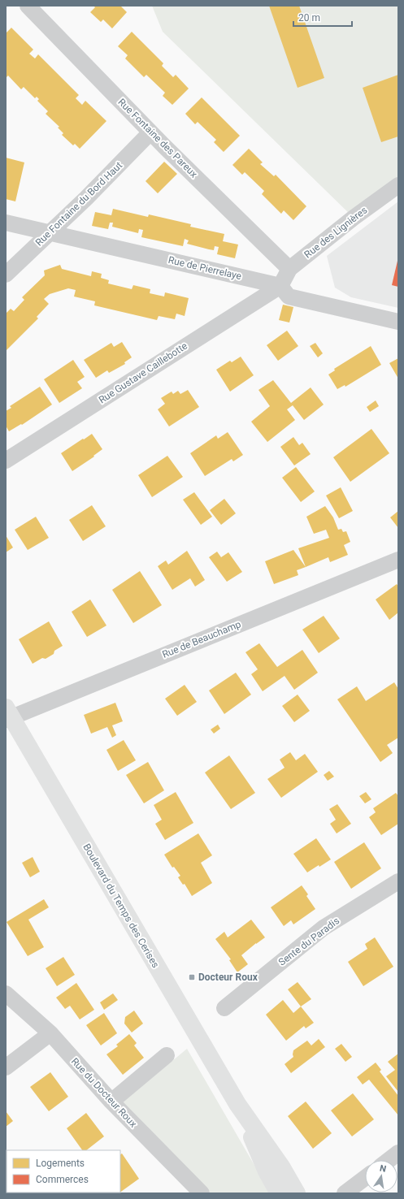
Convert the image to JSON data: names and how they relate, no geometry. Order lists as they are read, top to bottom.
{
  "streets": {
    "main road": ["Boulevard du Temps des Cerises"],
    "street": [
      "Rue Fontaine des Pareux",
      "Rue Fontaine du Bord Haut",
      "Rue des Lignières",
      "Rue de Pierrelaye",
      "Rue Gustave Caillebotte",
      "Rue de Beauchamp",
      "Sente du Paradis",
      "Rue du Docteur Roux"
    ]
  },
  "crossings": [
    ["Rue Fontaine des Pareux", "Rue Fontaine du Bord Haut"],
    ["Rue Fontaine des Pareux", "Rue des Lignières"],
    ["Rue Fontaine du Bord Haut", "Rue de Pierrelaye"],
    ["Rue des Lignières", "Rue de Pierrelaye"],
    ["Rue des Lignières", "Rue Gustave Caillebotte"],
    ["Rue de Pierrelaye", "Rue Gustave Caillebotte"],
    ["Rue de Beauchamp", "Boulevard du Temps des Cerises"]
  ],
  "places": {
    "transit": ["Docteur Roux"]
  },
  "legend": ["Logements", "Commerces"],
  "scale_bar": "20 m",
  "north": "top"
}
